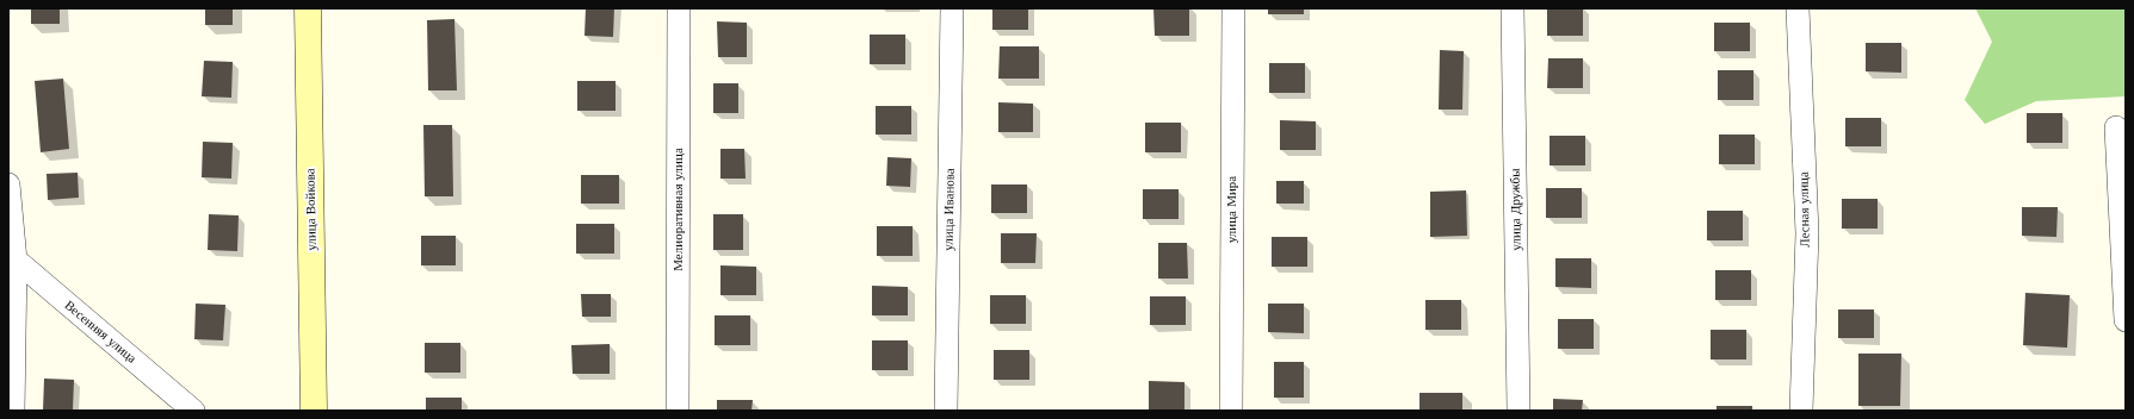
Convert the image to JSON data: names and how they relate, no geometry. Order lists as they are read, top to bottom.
{
  "streets": {
    "main road": ["улица Войкова"],
    "street": [
      "Мелиоративная улица",
      "улица Иванова",
      "улица Мира",
      "улица Дружбы",
      "Лесная улица",
      "Весенняя улица"
    ]
  }
}
